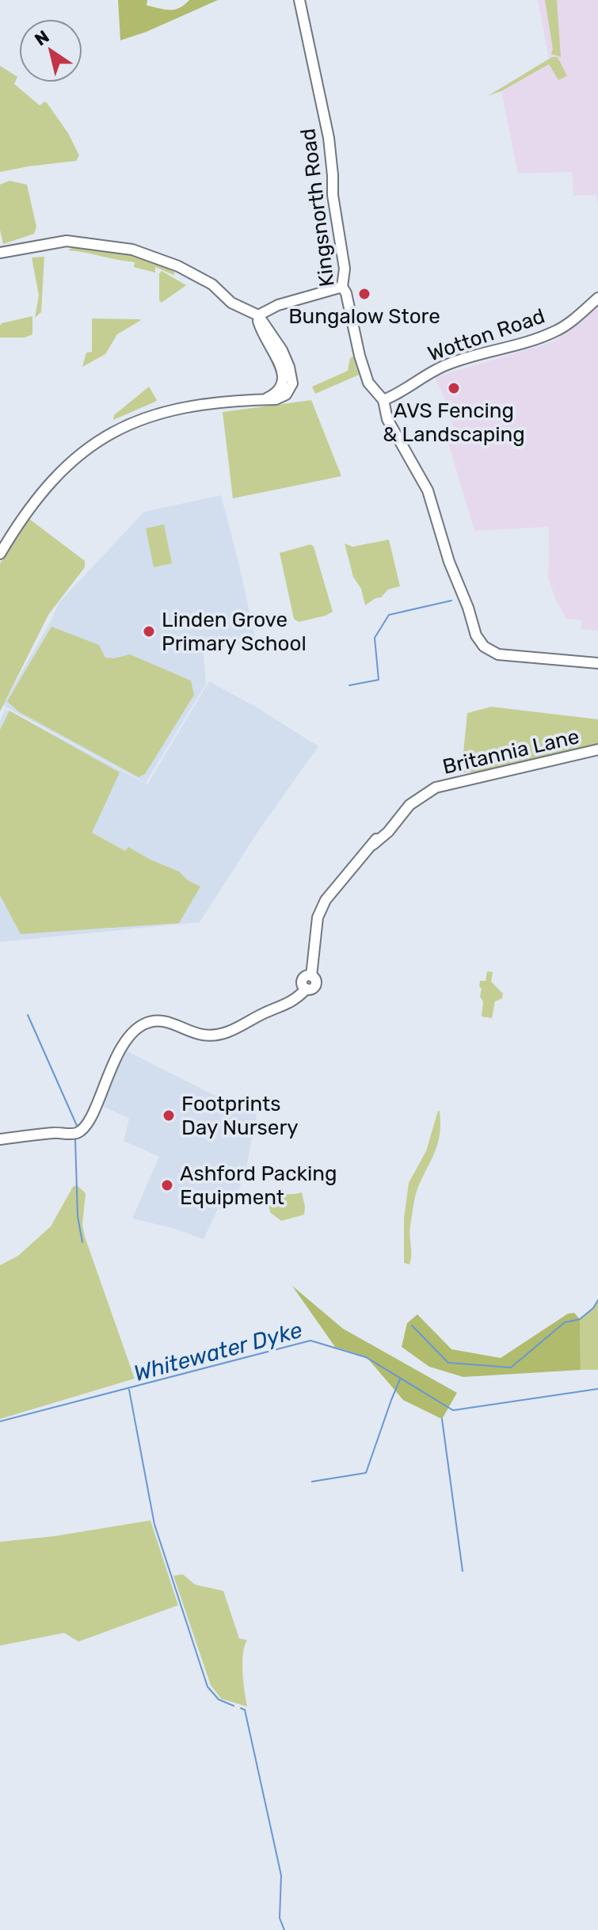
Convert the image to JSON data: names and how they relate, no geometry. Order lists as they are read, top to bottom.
{
  "streets": {
    "street": ["Kingsnorth Road", "Wotton Road", "Britannia Lane"]
  },
  "crossings": [
    ["Kingsnorth Road", "Wotton Road"]
  ],
  "water": ["Whitewater Dyke"],
  "places": [
    "Bungalow Store",
    "AVS Fencing & Landscaping",
    "Linden Grove Primary School",
    "Footprints Day Nursery",
    "Ashford Packing Equipment"
  ],
  "north": "top left"
}
